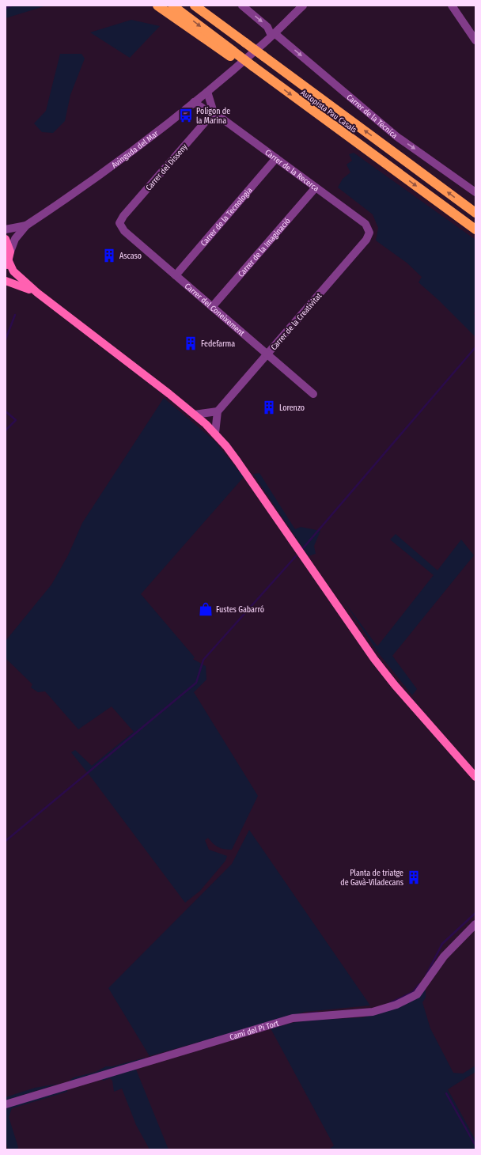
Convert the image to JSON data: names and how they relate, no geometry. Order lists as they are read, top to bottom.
{
  "streets": {
    "highway": ["Autopista Pau Casals"],
    "street": [
      "Carrer de la Tècnica",
      "Avinguda del Mar",
      "Carrer del Disseny",
      "Carrer de la Recerca",
      "Carrer de la Tecnologia",
      "Carrer de la Imaginació",
      "Carrer del Coneixement",
      "Carrer de la Creativitat",
      "Camí del Pi Tort"
    ]
  },
  "crossings": [
    ["Carrer de la Tècnica", "Avinguda del Mar"],
    ["Avinguda del Mar", "Carrer de la Recerca"],
    ["Carrer del Disseny", "Carrer de la Recerca"],
    ["Carrer del Disseny", "Carrer del Coneixement"],
    ["Carrer de la Recerca", "Carrer de la Tecnologia"],
    ["Carrer de la Recerca", "Carrer de la Imaginació"],
    ["Carrer de la Recerca", "Carrer de la Creativitat"],
    ["Carrer de la Tecnologia", "Carrer del Coneixement"],
    ["Carrer de la Imaginació", "Carrer del Coneixement"],
    ["Carrer del Coneixement", "Carrer de la Creativitat"]
  ],
  "one_way": ["Carrer de la Tècnica"],
  "places": {
    "bus stop": ["Polígon de la Marina"],
    "building": [
      "Ascaso",
      "Fedefarma",
      "Lorenzo",
      "Planta de triatge de Gavà-Viladecans"
    ],
    "shop": ["Fustes Gabarró"]
  }
}
